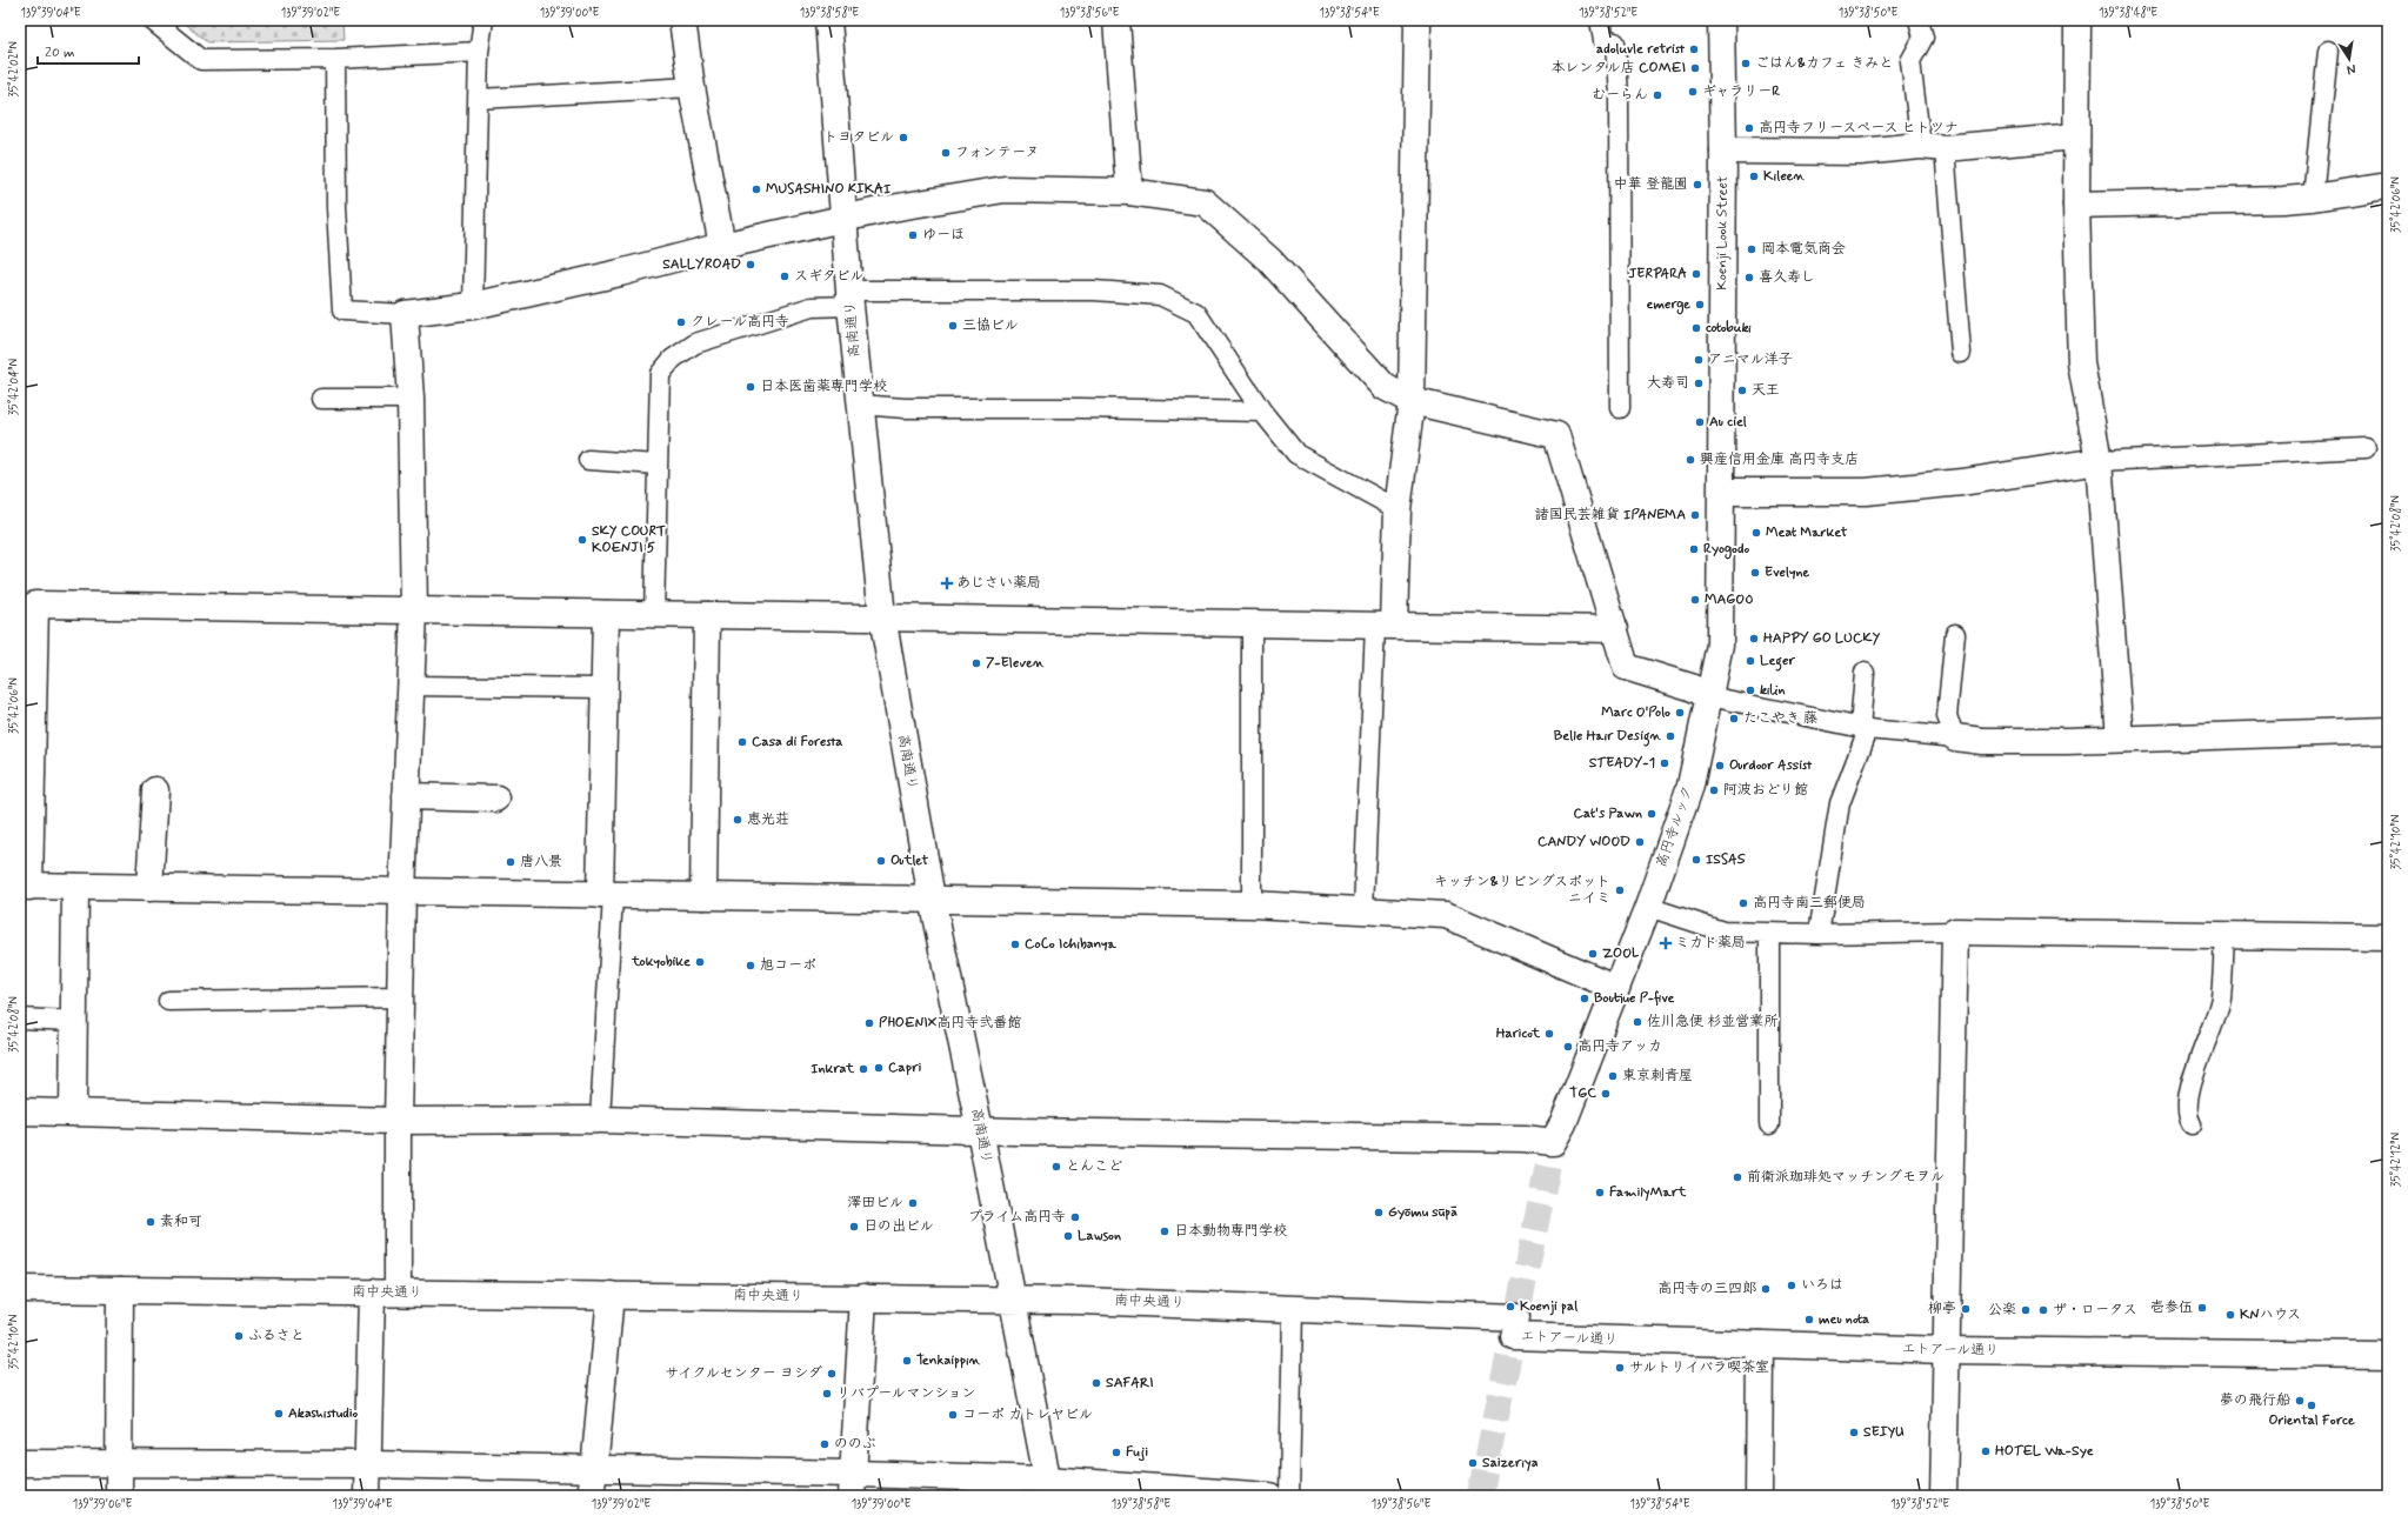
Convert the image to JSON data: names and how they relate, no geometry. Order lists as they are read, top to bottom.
{
  "streets": {
    "street": [
      "Koenji Look Street",
      "高南通り",
      "高円寺ルック",
      "南中央通り",
      "エトアール通り"
    ]
  },
  "crossings": [
    ["Koenji Look Street", "高円寺ルック"],
    ["高南通り", "高円寺ルック"],
    ["高南通り", "南中央通り"],
    ["南中央通り", "エトアール通り"]
  ],
  "places": {
    "other": [
      "adoluvle retrist",
      "ごはん&カフェ きみと",
      "本レンタル店 COMEI",
      "ギャラリーR",
      "むーらん",
      "高円寺フリースペース ヒトツナ",
      "トヨタビル",
      "フォンテーヌ",
      "Kileen",
      "中華 登龍園",
      "MUSASHINO KIKAI",
      "ゆーほ",
      "岡本電気商会",
      "SALLYROAD",
      "JERPARA",
      "スギタビル",
      "喜久寿し",
      "emerge",
      "クレール高円寺",
      "三協ビル",
      "cotobuki",
      "アニマル洋子",
      "大寿司",
      "日本医歯薬専門学校",
      "天王",
      "Au ciel",
      "興産信用金庫 高円寺支店",
      "諸国民芸雑貨 IPANEMA",
      "Meat Market",
      "SKY COURT KOENJI 5",
      "Ryogodo",
      "Evelyne",
      "MAGOO",
      "HAPPY GO LUCKY",
      "Leger",
      "7-Eleven",
      "kilin",
      "Marc O'Polo",
      "たこやき 藤",
      "Belle Hair Design",
      "Casa di Foresta",
      "STEADY-1",
      "Ourdoor Assist",
      "阿波おどり館",
      "Cat's Pawn",
      "恵光荘",
      "CANDY WOOD",
      "ISSAS",
      "Outlet",
      "唐八景",
      "キッチン&リビングスポット ニイミ",
      "高円寺南三郵便局",
      "CoCo Ichibanya",
      "ZOOL",
      "tokyobike",
      "旭コーポ",
      "Boutiue P-five",
      "佐川急便 杉並営業所",
      "PHOENIX高円寺弐番館",
      "Haricot",
      "高円寺アッカ",
      "Capri",
      "Inkrat",
      "東京刺青屋",
      "TGC",
      "とんこど",
      "前衛派珈琲処マッチングモヲル",
      "FamilyMart",
      "澤田ビル",
      "Gyōmu sūpā",
      "プライム高円寺",
      "素和可",
      "日の出ビル",
      "日本動物専門学校",
      "Lawson",
      "いろは",
      "高円寺の三四郎",
      "Koenji pal",
      "壱参伍",
      "柳亭",
      "公楽",
      "ザ・ロータス",
      "KNハウス",
      "meu nota",
      "ふるさと",
      "Tenkaippin",
      "サルトリイバラ喫茶室",
      "サイクルセンター ヨシダ",
      "SAFARI",
      "リバプールマンション",
      "夢の飛行船",
      "Oriental Force",
      "Akashistudio",
      "コーポ カトレヤビル",
      "SEIYU",
      "ののぶ",
      "HOTEL Wa-Sye",
      "Fuji",
      "Saizeriya"
    ],
    "health": ["あじさい薬局", "ミカド薬局"]
  },
  "scale_bar": "20 m",
  "north": "bottom",
  "coordinates": [
    "139°39'04\"E",
    "139°39'02\"E",
    "139°39'00\"E",
    "139°38'58\"E",
    "139°38'56\"E",
    "139°38'54\"E",
    "139°38'52\"E",
    "139°38'50\"E",
    "139°38'48\"E",
    "35°42'02\"N",
    "35°42'06\"N",
    "35°42'04\"N",
    "35°42'08\"N",
    "35°42'10\"N",
    "35°42'12\"N",
    "139°39'06\"E"
  ]
}
